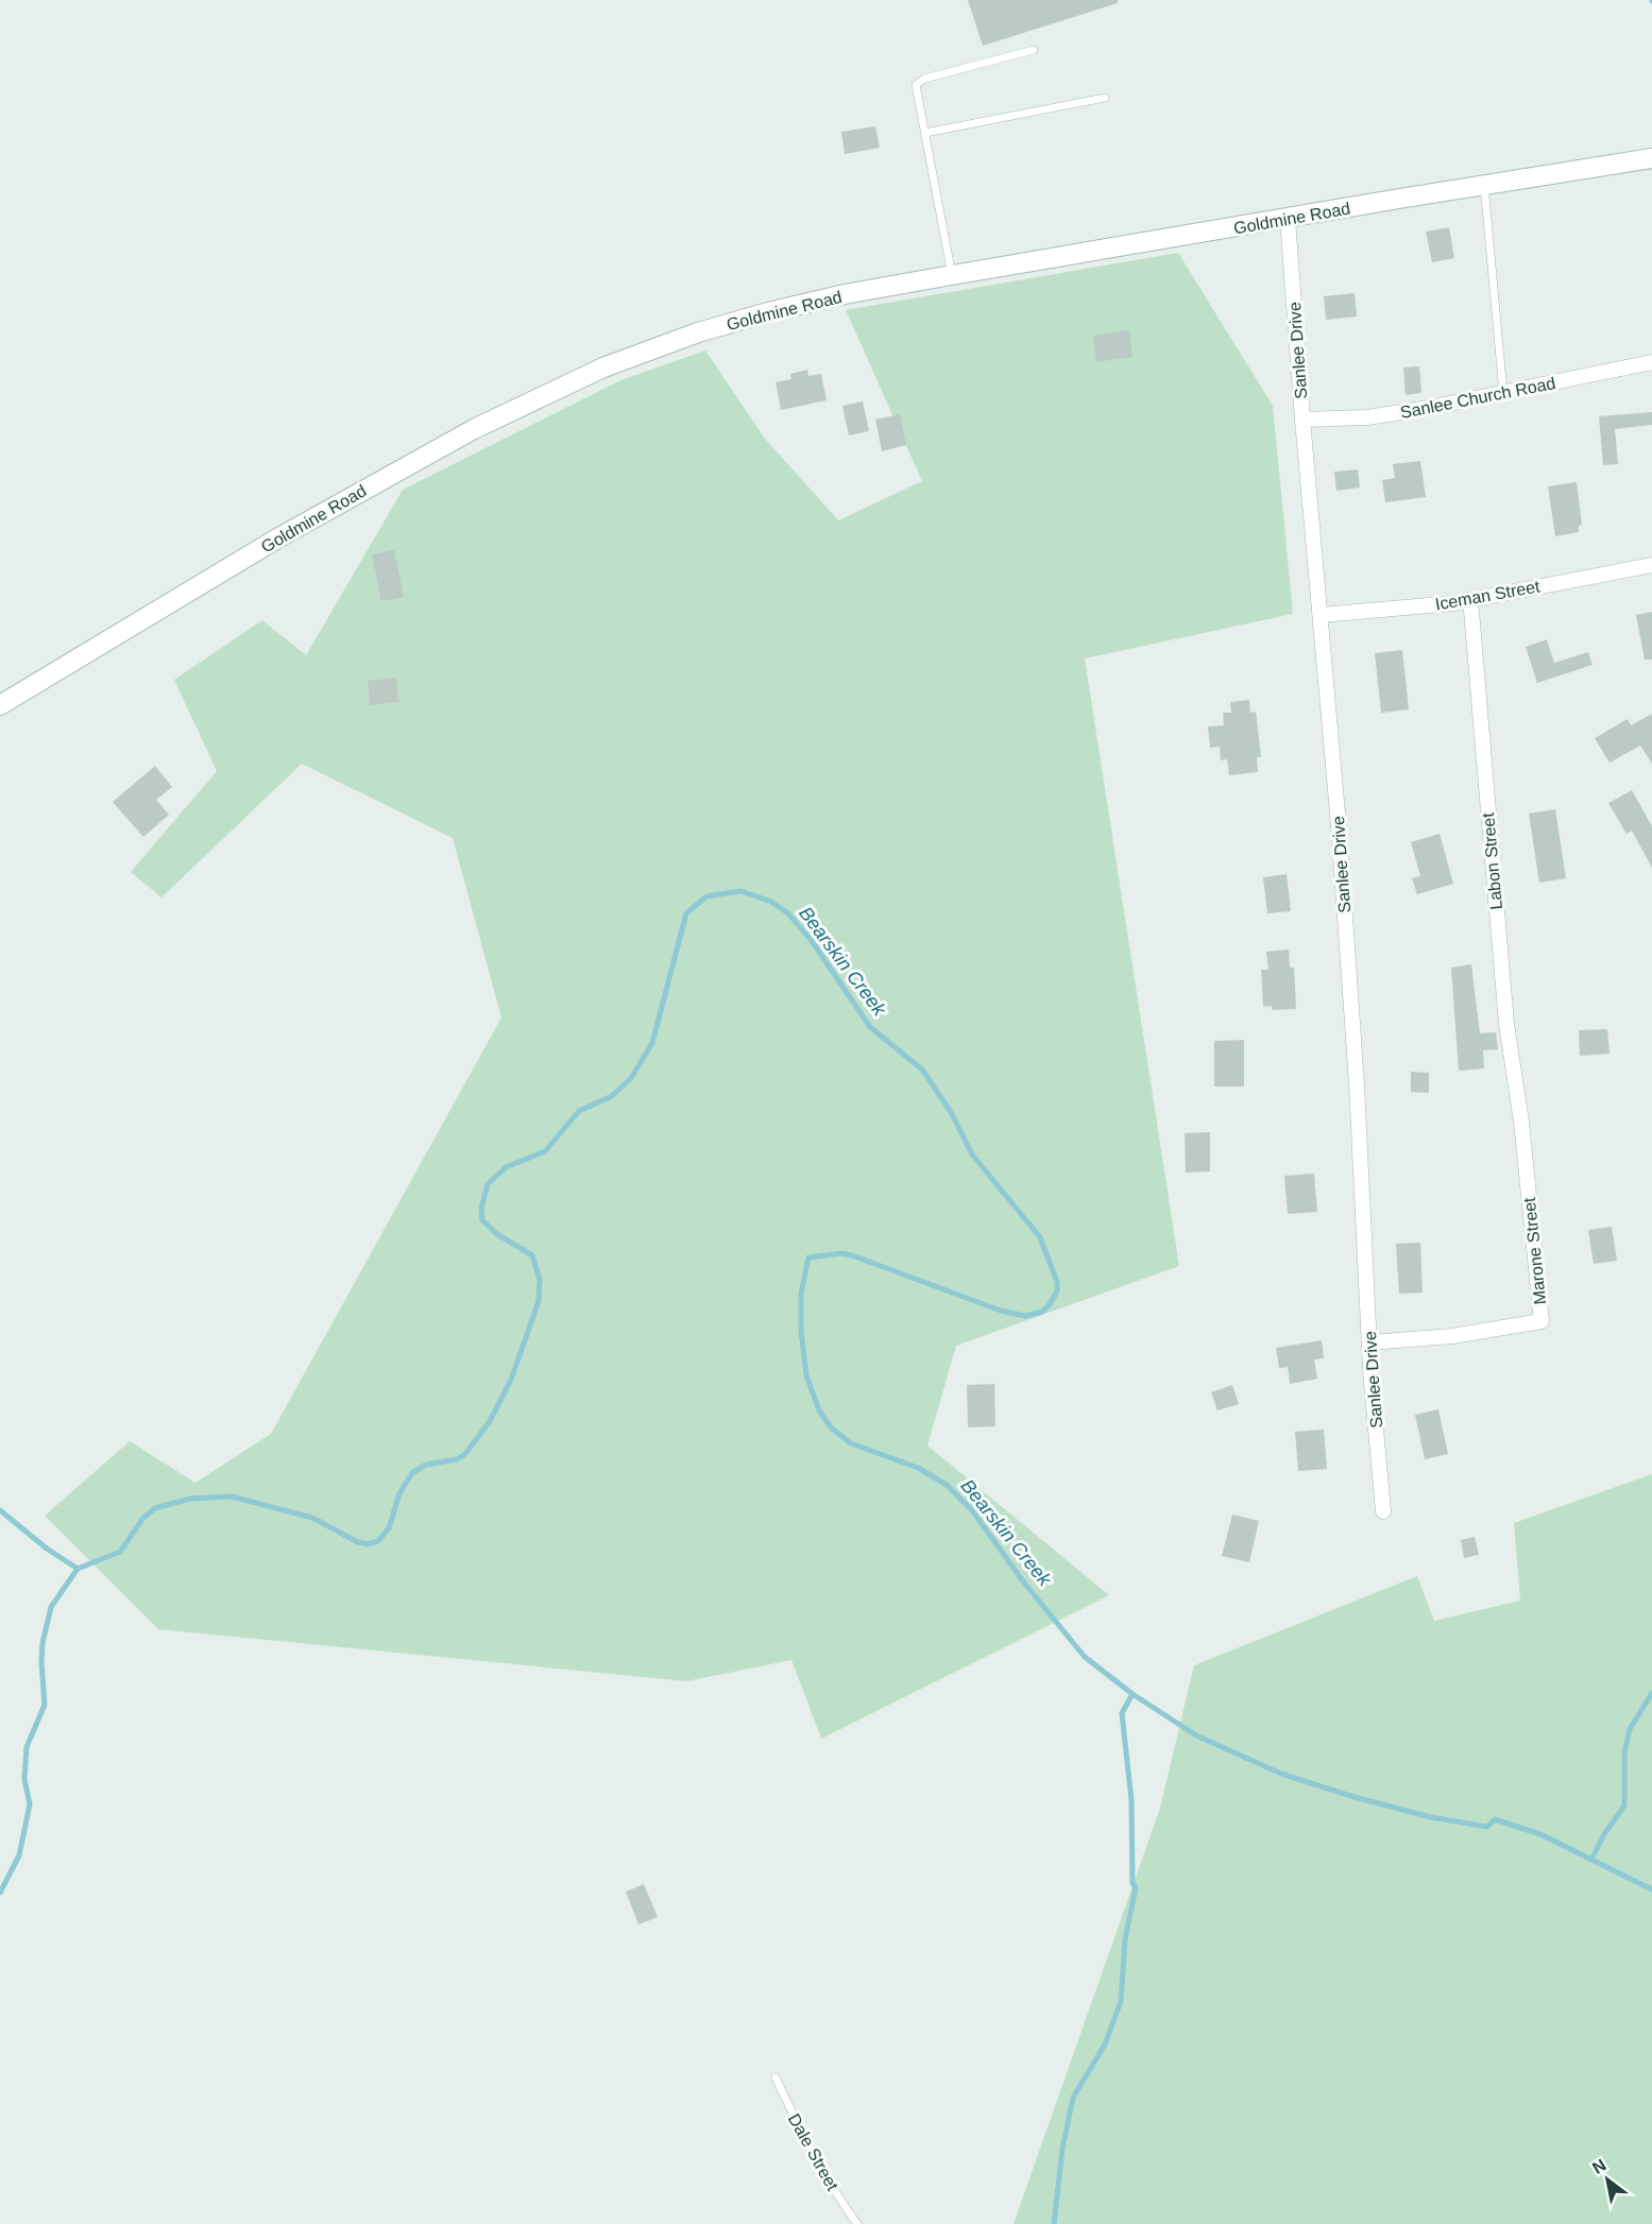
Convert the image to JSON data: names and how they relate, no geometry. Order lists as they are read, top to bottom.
{
  "streets": {
    "main road": ["Goldmine Road"],
    "street": [
      "Sanlee Drive",
      "Sanlee Church Road",
      "Iceman Street",
      "Labon Street",
      "Marone Street"
    ],
    "lane": ["Dale Street"]
  },
  "crossings": [
    ["Goldmine Road", "Sanlee Drive"],
    ["Sanlee Drive", "Sanlee Church Road"],
    ["Sanlee Drive", "Iceman Street"],
    ["Sanlee Drive", "Marone Street"],
    ["Iceman Street", "Labon Street"],
    ["Labon Street", "Marone Street"]
  ],
  "water": ["Bearskin Creek"],
  "north": "top left"
}
